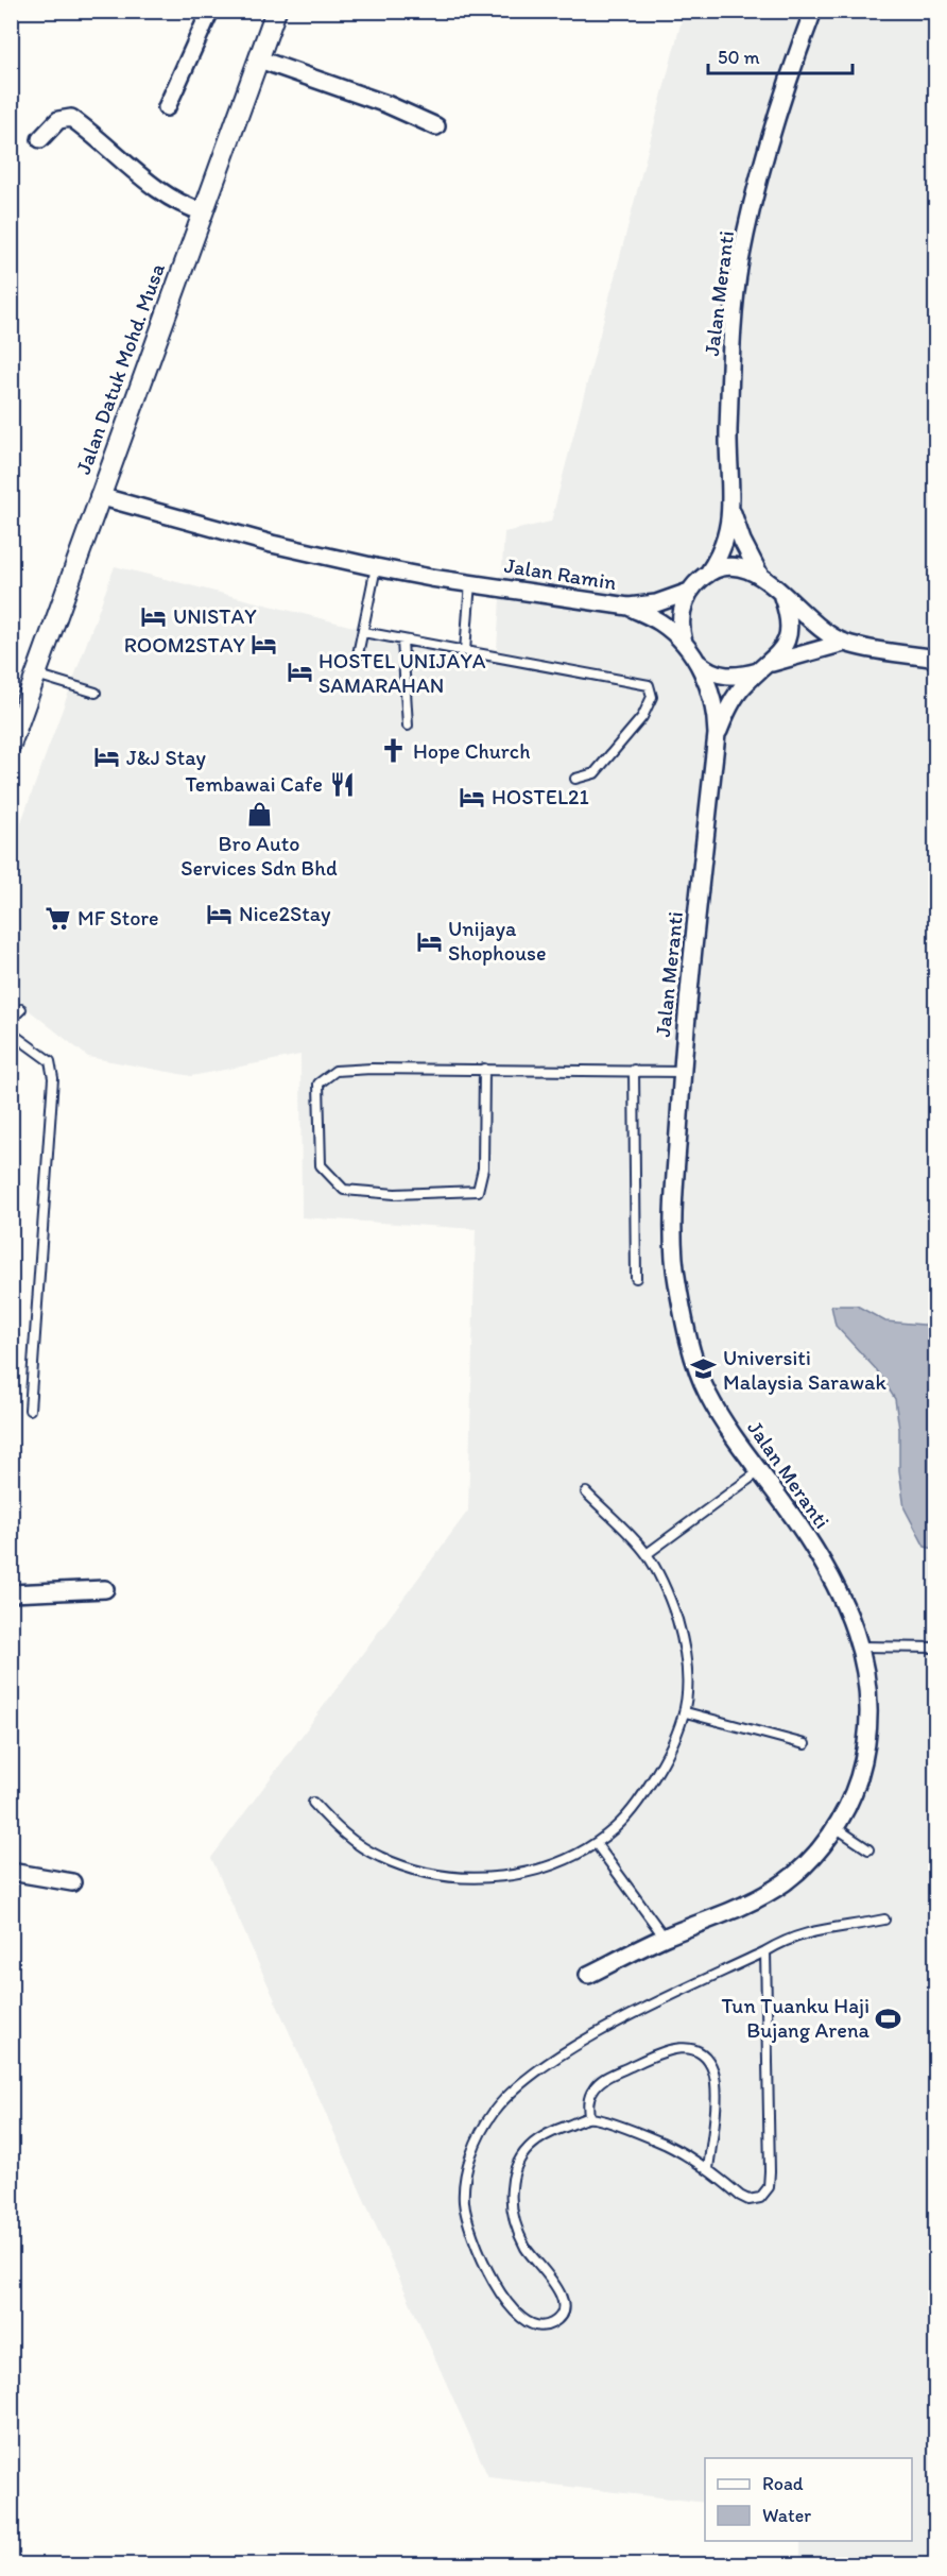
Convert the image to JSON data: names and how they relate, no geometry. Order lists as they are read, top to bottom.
{
  "streets": {
    "street": ["Jalan Meranti", "Jalan Datuk Mohd. Musa", "Jalan Ramin"]
  },
  "crossings": [
    ["Jalan Datuk Mohd. Musa", "Jalan Ramin"]
  ],
  "places": {
    "hotel": [
      "UNISTAY",
      "ROOM2STAY",
      "HOSTEL UNIJAYA SAMARAHAN",
      "J&J Stay",
      "HOSTEL21",
      "Nice2Stay",
      "Unijaya Shophouse"
    ],
    "church": ["Hope Church"],
    "restaurant": ["Tembawai Cafe"],
    "shop": ["Bro Auto Services Sdn Bhd"],
    "supermarket": ["MF Store"],
    "school or university": ["Universiti Malaysia Sarawak"],
    "sports": ["Tun Tuanku Haji Bujang Arena"]
  },
  "legend": ["Road", "Water"],
  "scale_bar": "50 m"
}
